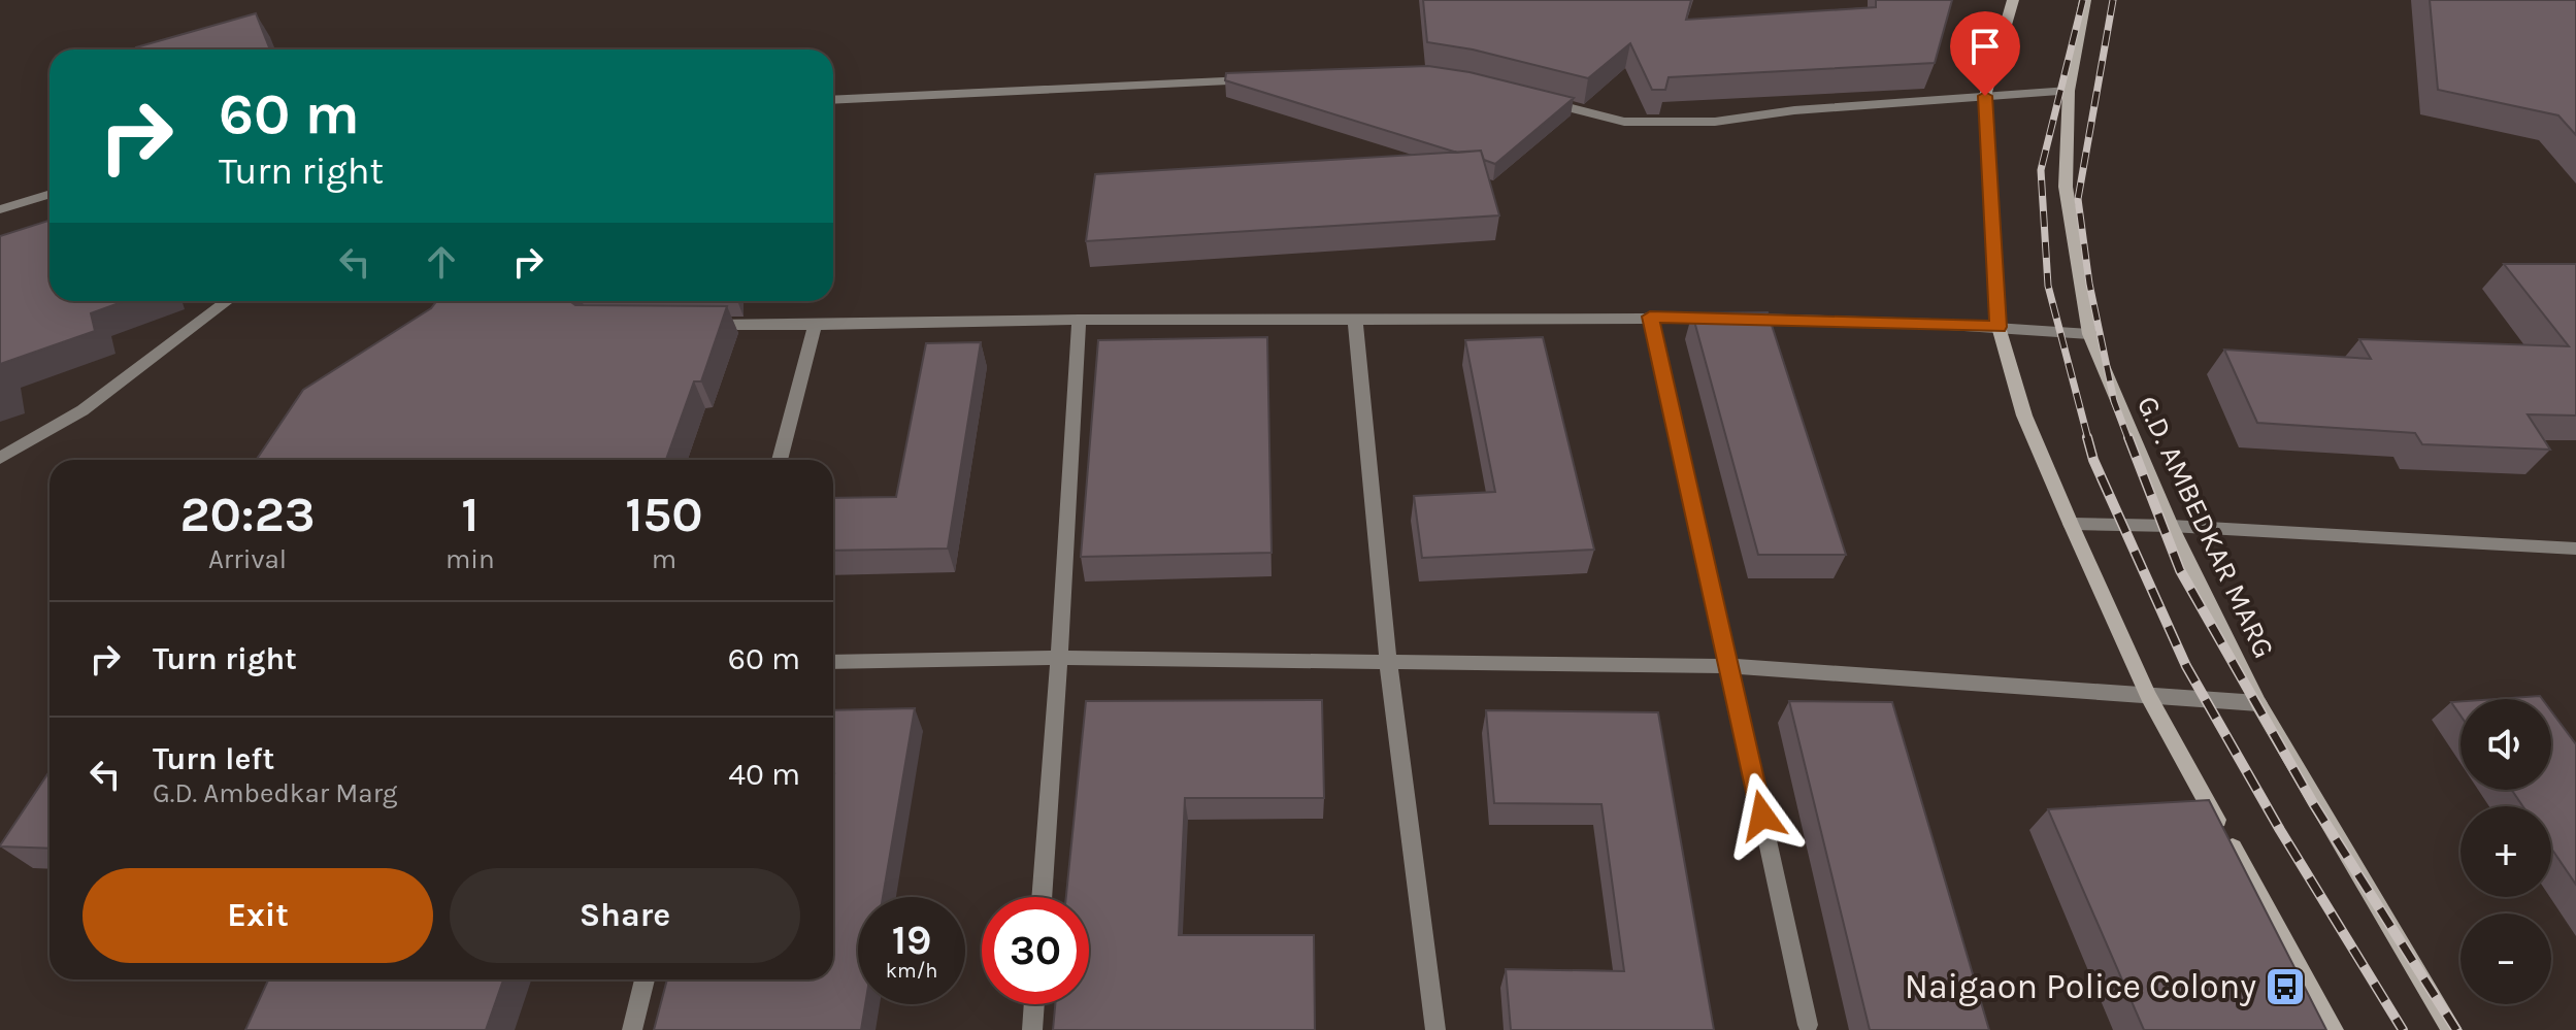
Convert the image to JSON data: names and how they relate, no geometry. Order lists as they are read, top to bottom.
{
  "streets": {
    "main road": ["G.D. AMBEDKAR MARG"]
  },
  "places": {
    "bus stop": ["Naigaon Police Colony"]
  },
  "page": {
    "turn": ["60 m", "Turn right"],
    "eta": [
      "20:23",
      "Arrival",
      "1",
      "min",
      "150",
      "m"
    ],
    "list": [
      {
        "name": "Turn right",
        "value": "60 m"
      },
      {
        "name": "Turn left",
        "note": "G.D. Ambedkar Marg",
        "value": "40 m"
      }
    ],
    "map_buttons": ["+", "−"],
    "buttons": ["Exit", "Share"],
    "speed": "19 km/h",
    "limit": "30"
  }
}
